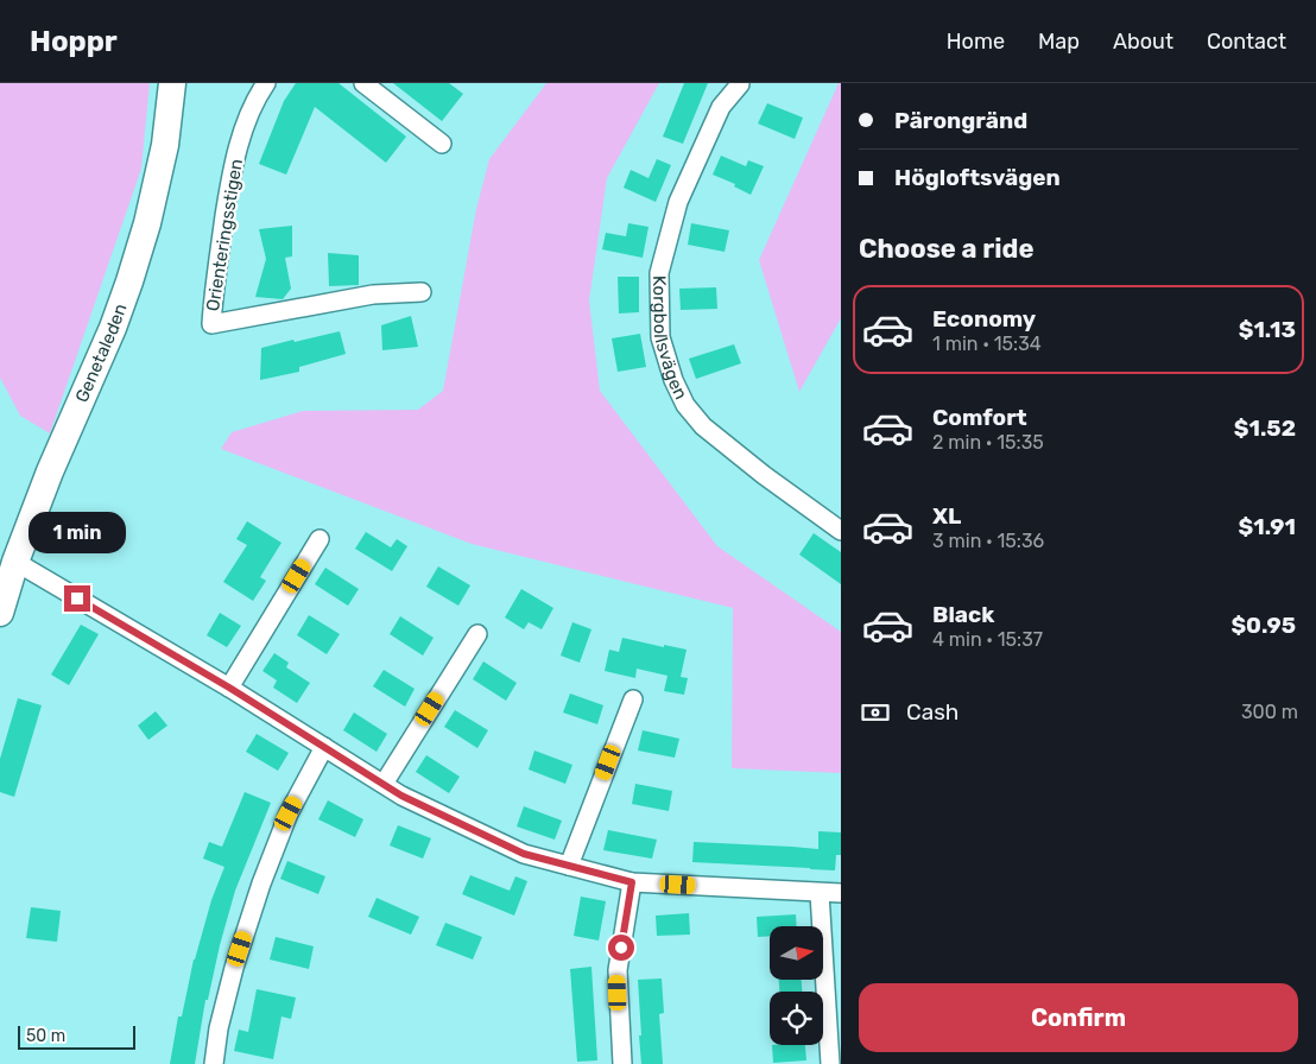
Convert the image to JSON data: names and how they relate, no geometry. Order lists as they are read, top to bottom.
{
  "streets": {
    "main road": ["Genetaleden"],
    "street": ["Orienteringsstigen", "Korgbollsvägen"]
  },
  "scale_bar": "50 m",
  "north": "right",
  "page": {
    "header": "Hoppr",
    "nav": [
      "Home",
      "Map",
      "About",
      "Contact"
    ],
    "banner": ["Pärongränd", "Högloftsvägen"],
    "heading": "Choose a ride",
    "list": [
      {
        "name": "Economy",
        "note": "1 min · 15:34",
        "value": "$1.13"
      },
      {
        "name": "Comfort",
        "note": "2 min · 15:35",
        "value": "$1.52"
      },
      {
        "name": "XL",
        "note": "3 min · 15:36",
        "value": "$1.91"
      },
      {
        "name": "Black",
        "note": "4 min · 15:37",
        "value": "$0.95"
      }
    ],
    "bubble": "1 min",
    "pay": ["Cash", "300 m"],
    "buttons": "Confirm",
    "scale": "50 m"
  }
}
